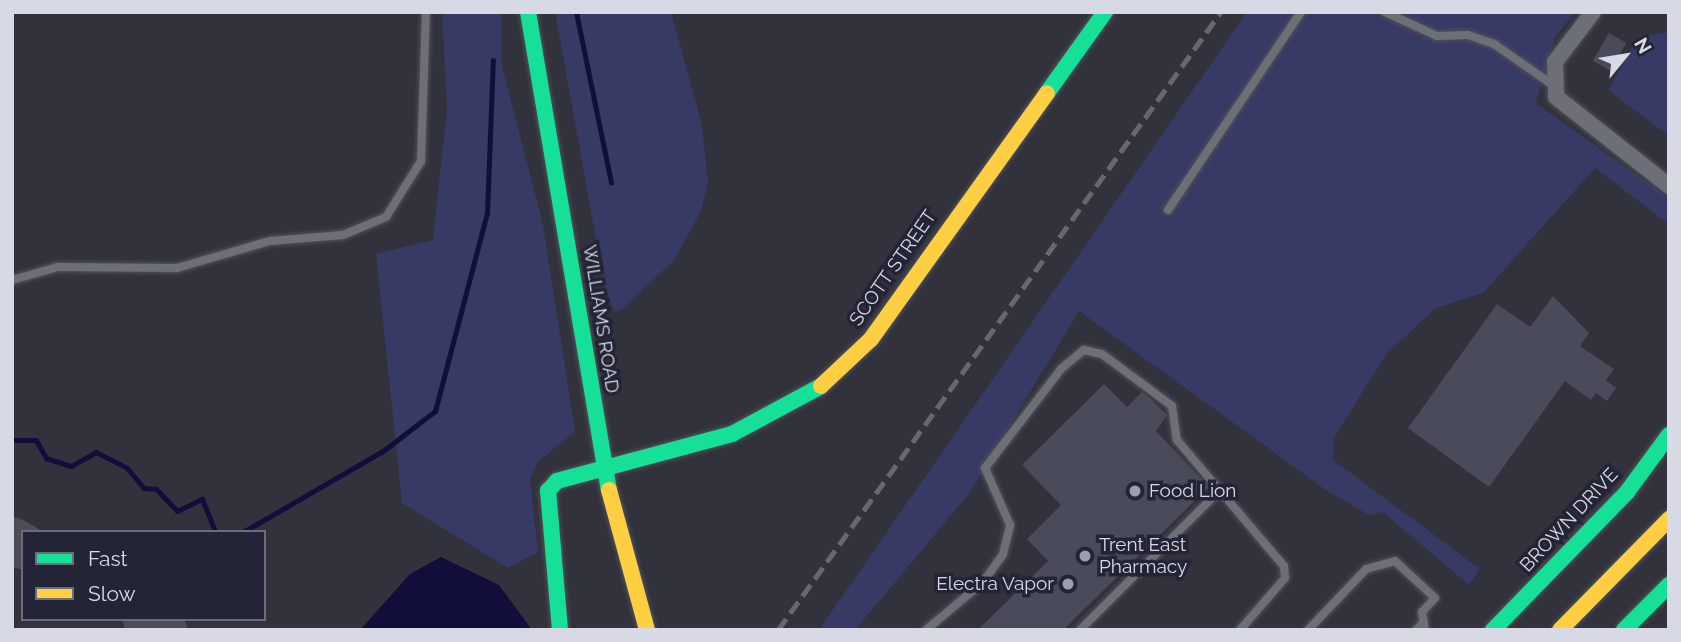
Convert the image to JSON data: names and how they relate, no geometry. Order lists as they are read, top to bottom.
{
  "streets": {
    "main road": ["SCOTT STREET", "WILLIAMS ROAD", "BROWN DRIVE"]
  },
  "crossings": [
    ["SCOTT STREET", "WILLIAMS ROAD"]
  ],
  "places": ["Food Lion", "Trent East Pharmacy", "Electra Vapor"],
  "legend": ["Fast", "Slow"],
  "north": "top right"
}
